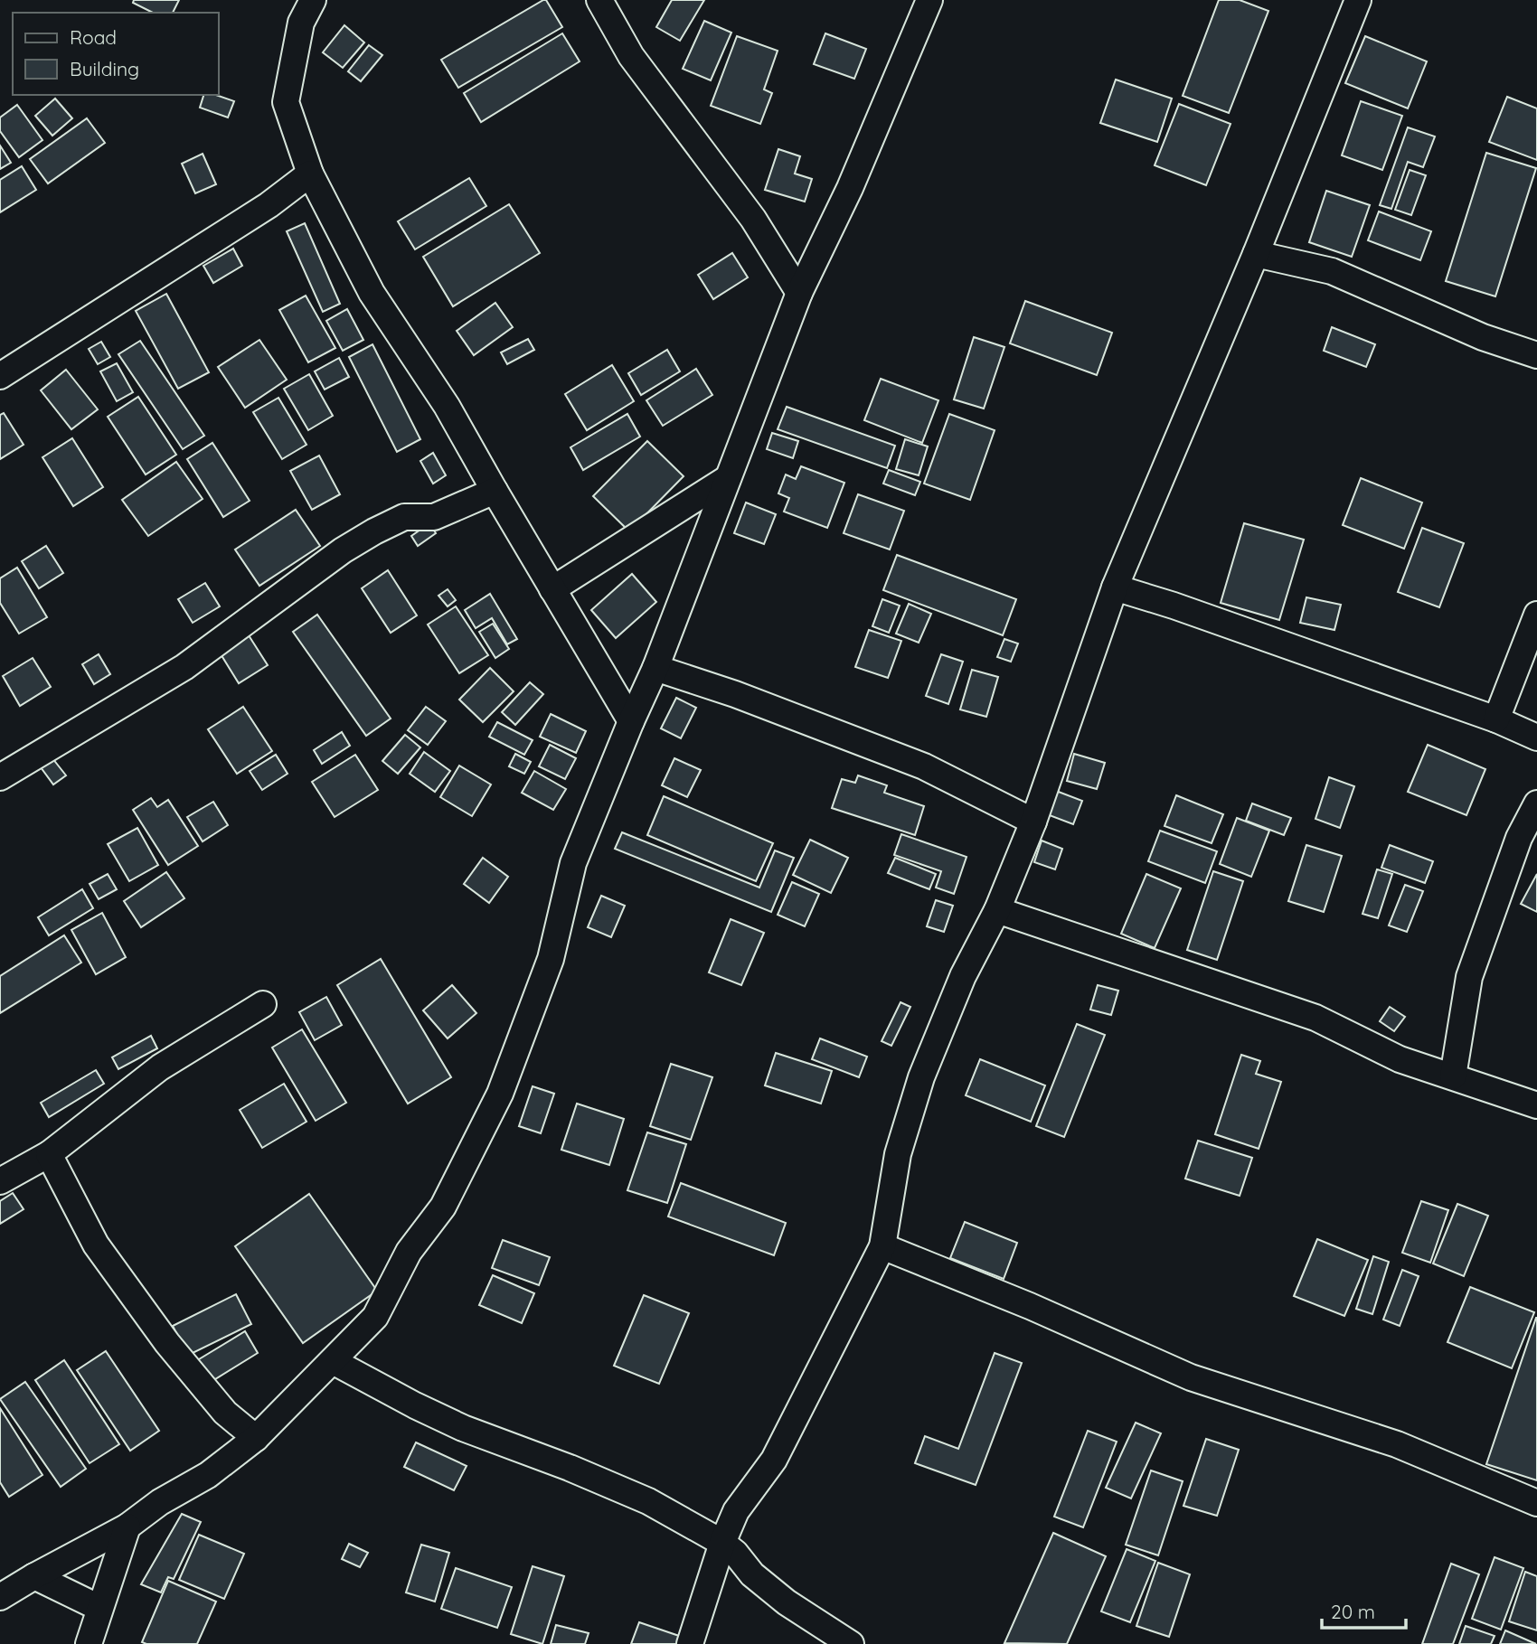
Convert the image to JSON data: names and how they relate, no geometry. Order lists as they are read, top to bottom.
{
  "legend": ["Road", "Building"],
  "scale_bar": "20 m"
}
